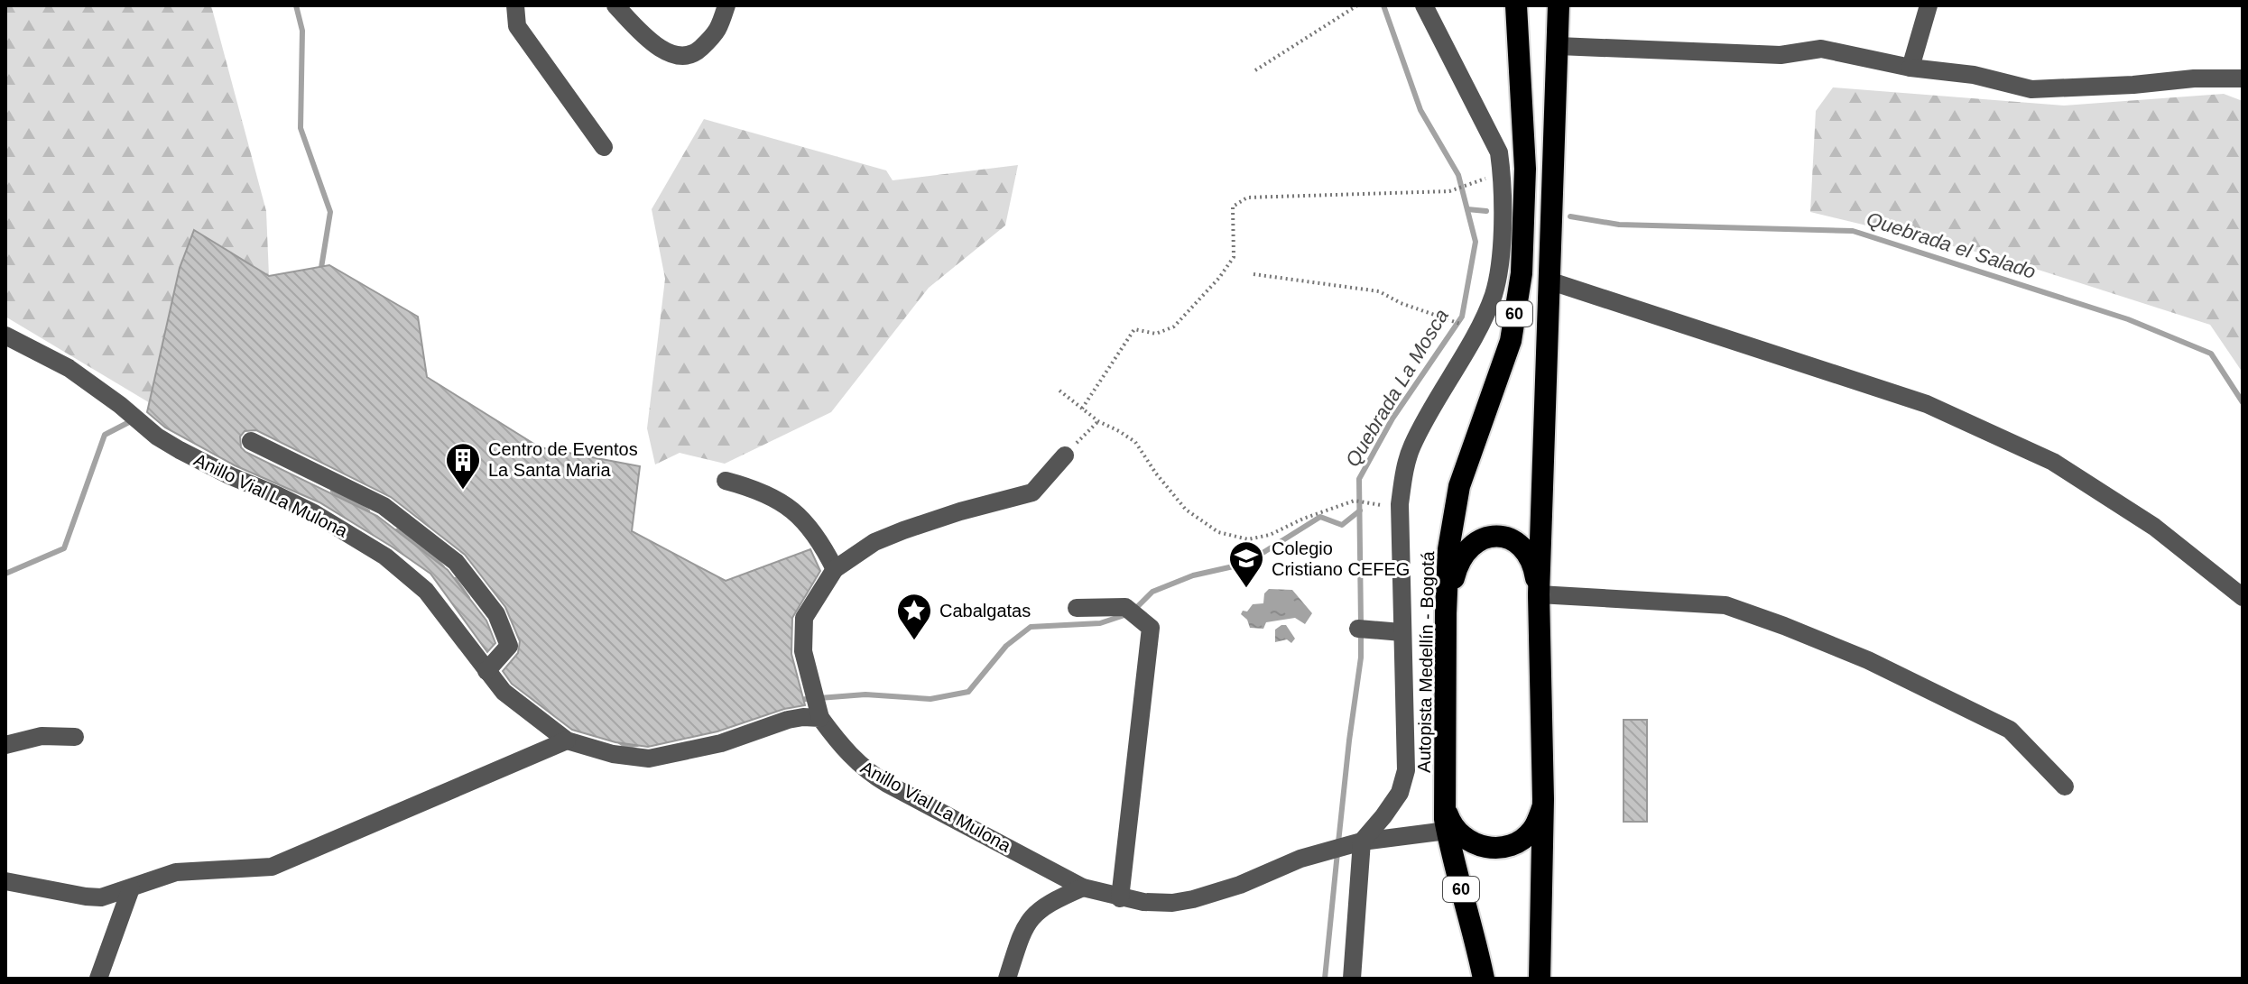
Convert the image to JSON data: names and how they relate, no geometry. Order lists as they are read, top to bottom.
{
  "streets": {
    "highway": ["60", "Autopista Medellín - Bogotá"],
    "street": ["Anillo Vial La Mulona"]
  },
  "crossings": [
    ["Anillo Vial La Mulona", "Autopista Medellín - Bogotá"]
  ],
  "water": ["Quebrada el Salado", "Quebrada La Mosca"],
  "places": {
    "building": ["Centro de Eventos La Santa Maria"],
    "school or university": ["Colegio Cristiano CEFEG"],
    "place": ["Cabalgatas"]
  }
}
